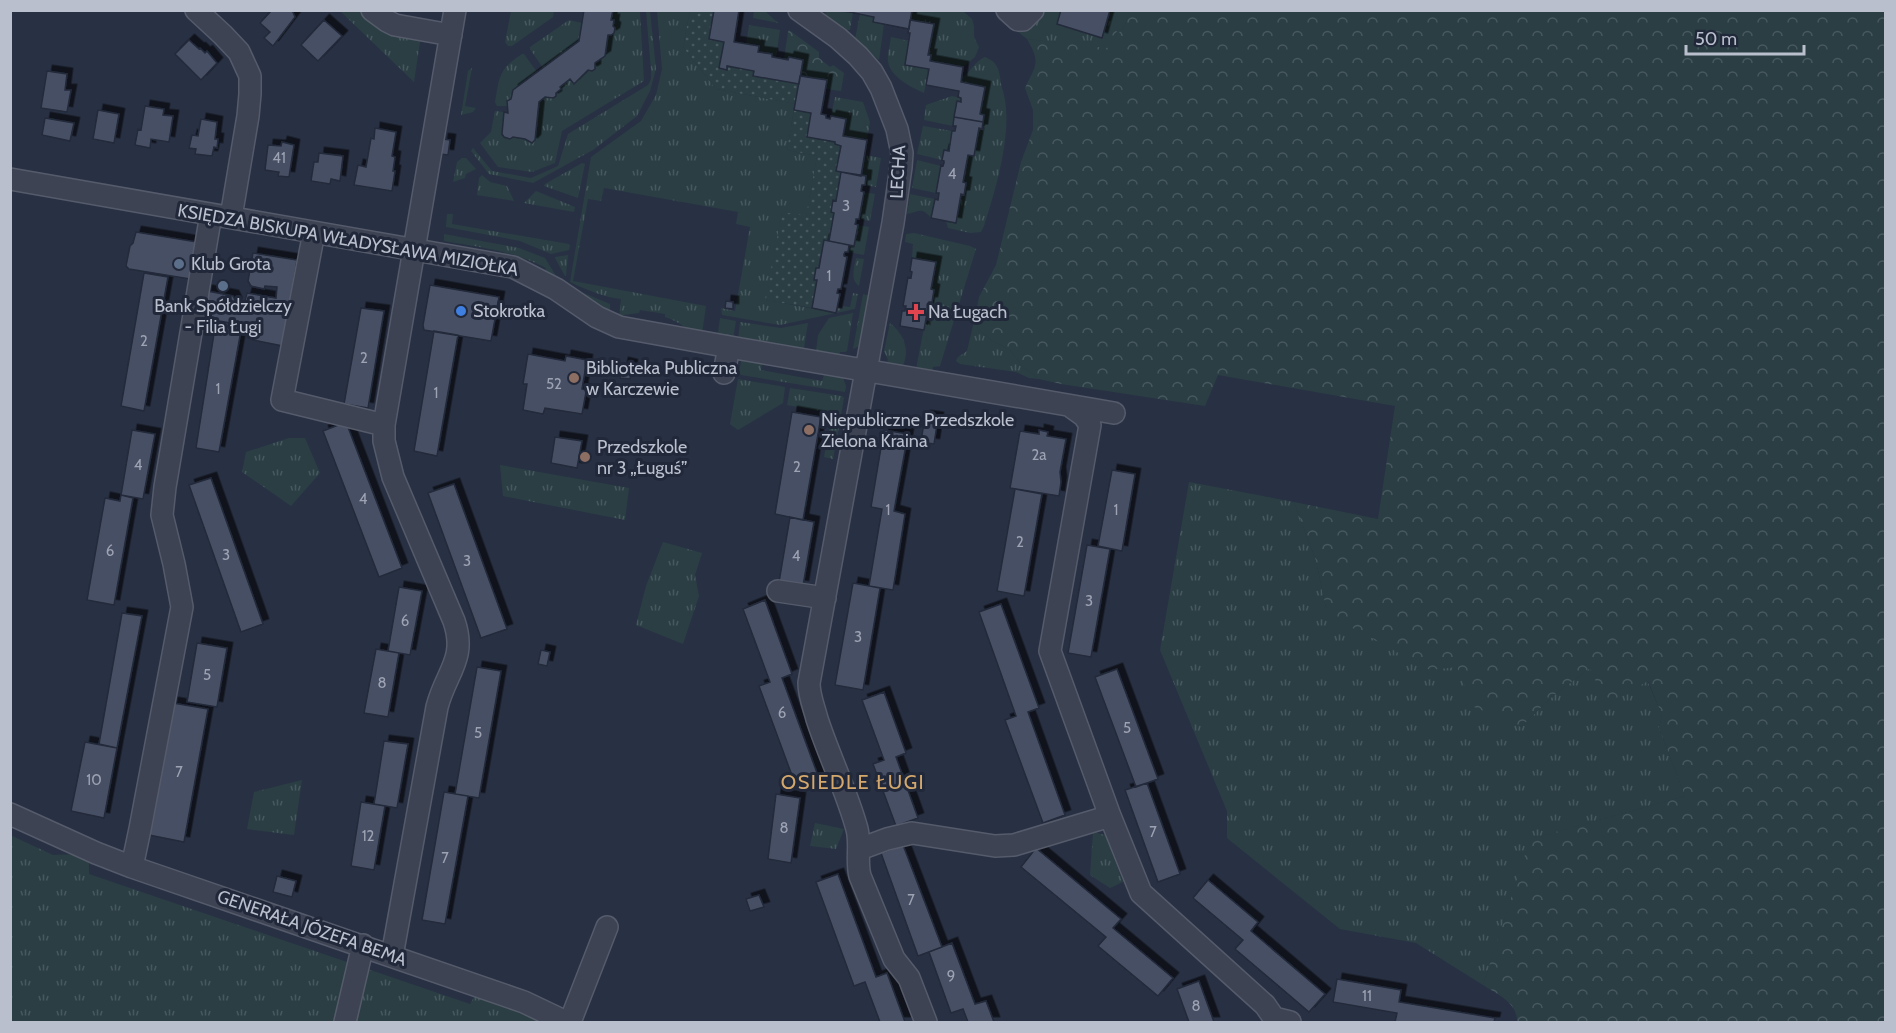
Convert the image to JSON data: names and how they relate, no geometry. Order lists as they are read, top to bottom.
{
  "streets": {
    "street": ["LECHA", "KSIĘDZA BISKUPA WŁADYSŁAWA MIZIOŁKA", "GENERAŁA JÓZEFA BEMA"]
  },
  "crossings": [
    ["LECHA", "KSIĘDZA BISKUPA WŁADYSŁAWA MIZIOŁKA"]
  ],
  "districts": ["OSIEDLE ŁUGI"],
  "places": {
    "other": [
      "Klub Grota",
      "Bank Spółdzielczy - Filia Ługi",
      "Stokrotka",
      "Biblioteka Publiczna w Karczewie",
      "Niepubliczne Przedszkole Zielona Kraina",
      "Przedszkole nr 3 „Ługuś”"
    ],
    "health": ["Na Ługach"]
  },
  "house_numbers": [
    "41",
    "4",
    "3",
    "1",
    "2",
    "2",
    "52",
    "1",
    "1",
    "2a",
    "4",
    "2",
    "4",
    "1",
    "1",
    "2",
    "6",
    "3",
    "4",
    "3",
    "3",
    "6",
    "3",
    "5",
    "8",
    "6",
    "5",
    "5",
    "7",
    "10",
    "8",
    "7",
    "12",
    "7",
    "7",
    "9",
    "11",
    "8"
  ],
  "scale_bar": "50 m"
}
